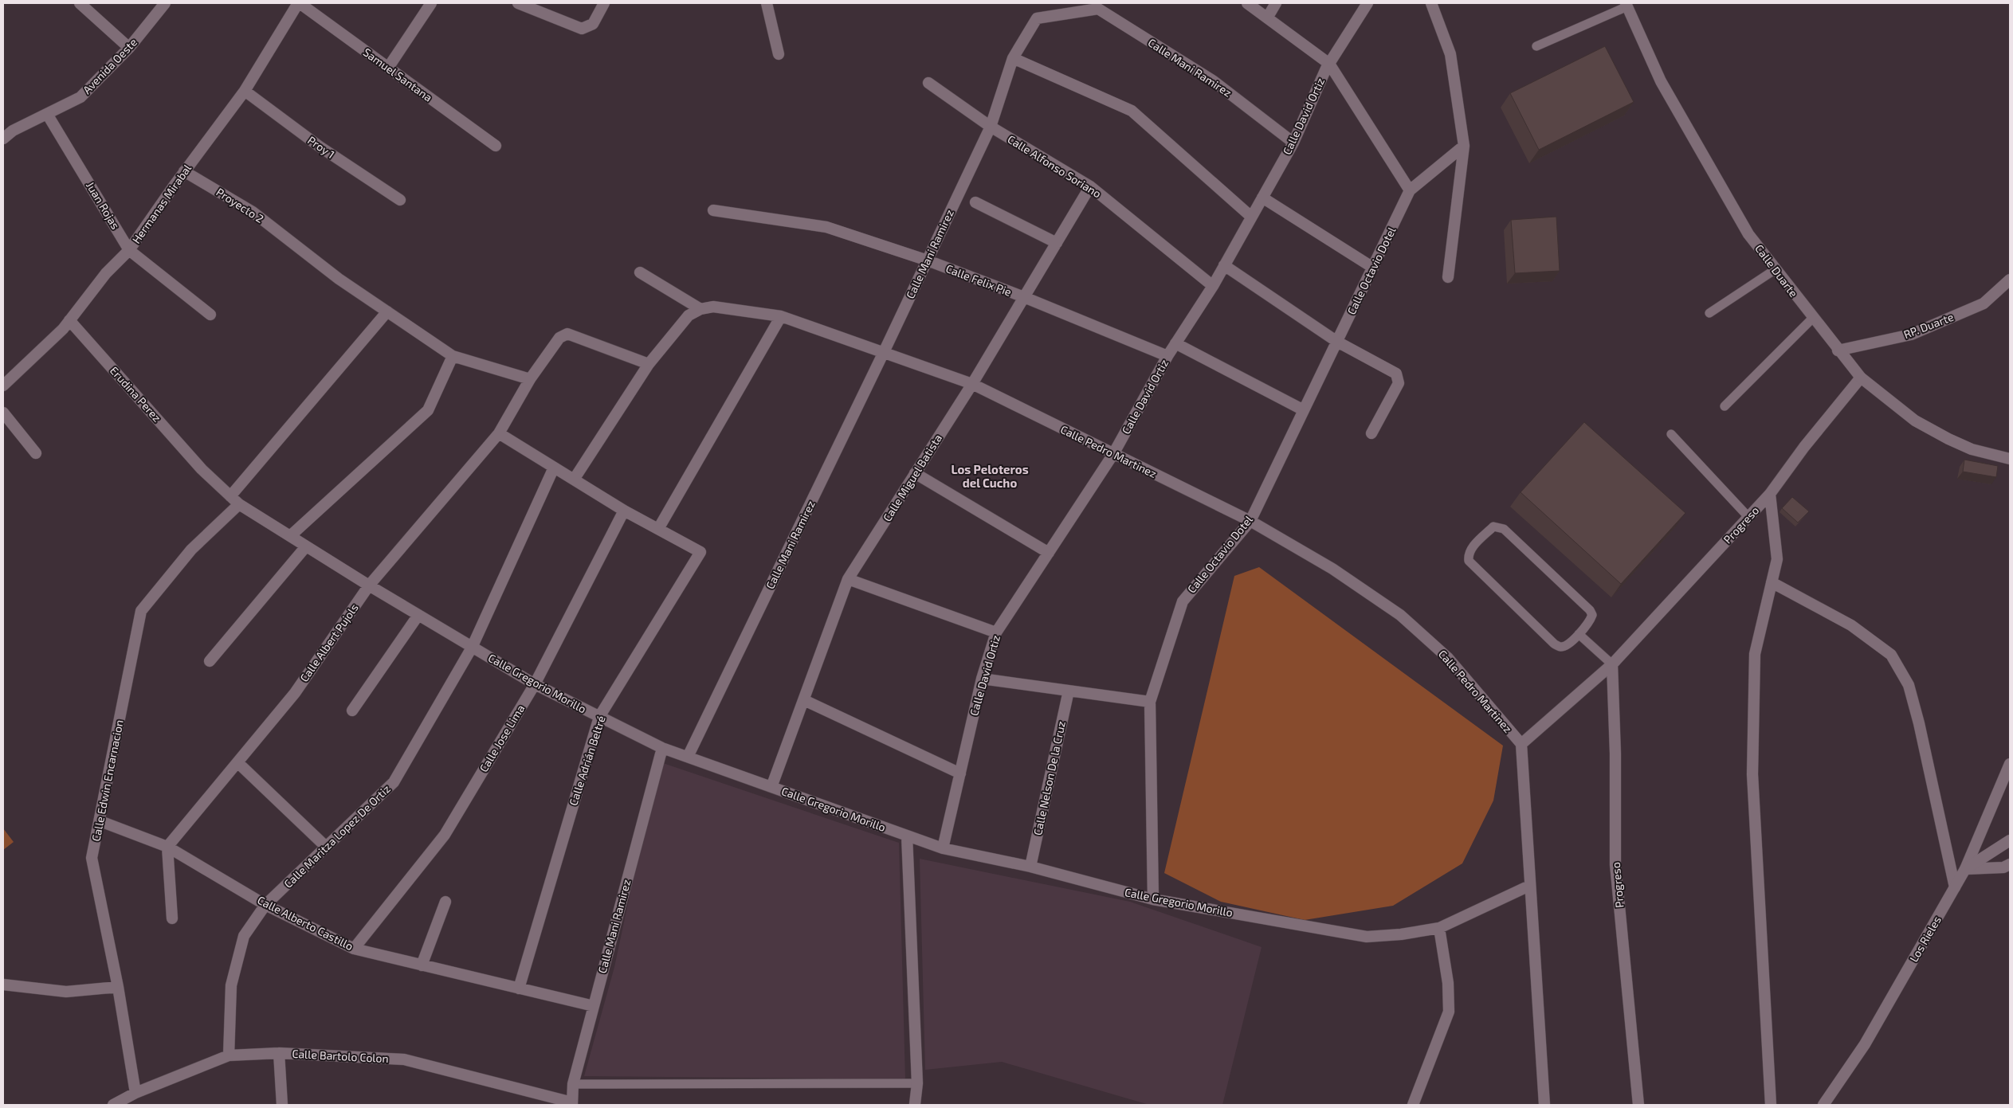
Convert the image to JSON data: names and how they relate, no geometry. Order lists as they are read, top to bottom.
{
  "streets": {
    "street": [
      "Avenida Oeste",
      "Calle Mani Ramirez",
      "Samuel Santana",
      "Calle David Ortiz",
      "Proy 1",
      "Calle Alfonso Soriano",
      "Hermanas Mirabal",
      "Juan Rojas",
      "Proyecto 2",
      "Calle Octavio Dotel",
      "Calle Duarte",
      "Calle Felix Pie",
      "RP. Duarte",
      "Erudina Perez",
      "Calle Pedro Martinez",
      "Calle Miguel Batista",
      "Progreso",
      "Calle Albert Pujols",
      "Calle Gregorio Morillo",
      "Calle Jose Lima",
      "Calle Adrián Beltré",
      "Calle Nelson De la Cruz",
      "Calle Edwin Encarnacion",
      "Calle Maritza Lopez De Ortiz",
      "Calle Alberto Castillo",
      "Los Rieles",
      "Calle Bartolo Colon"
    ]
  },
  "crossings": [
    ["Avenida Oeste", "Juan Rojas"],
    ["Calle Mani Ramirez", "Calle David Ortiz"],
    ["Calle Mani Ramirez", "Calle Alfonso Soriano"],
    ["Calle Mani Ramirez", "Calle Felix Pie"],
    ["Calle Mani Ramirez", "Calle Pedro Martinez"],
    ["Calle Mani Ramirez", "Calle Gregorio Morillo"],
    ["Calle Mani Ramirez", "Calle Alberto Castillo"],
    ["Calle Mani Ramirez", "Calle Bartolo Colon"],
    ["Samuel Santana", "Hermanas Mirabal"],
    ["Calle David Ortiz", "Calle Alfonso Soriano"],
    ["Calle David Ortiz", "Calle Felix Pie"],
    ["Calle David Ortiz", "Calle Pedro Martinez"],
    ["Calle David Ortiz", "Calle Gregorio Morillo"],
    ["Proy 1", "Hermanas Mirabal"],
    ["Calle Alfonso Soriano", "Calle Miguel Batista"],
    ["Hermanas Mirabal", "Juan Rojas"],
    ["Hermanas Mirabal", "Proyecto 2"],
    ["Hermanas Mirabal", "Erudina Perez"],
    ["Proyecto 2", "Calle Albert Pujols"],
    ["Calle Octavio Dotel", "Calle Pedro Martinez"],
    ["Calle Octavio Dotel", "Calle Gregorio Morillo"],
    ["Calle Duarte", "RP. Duarte"],
    ["Calle Duarte", "Progreso"],
    ["Calle Felix Pie", "Calle Miguel Batista"],
    ["Erudina Perez", "Calle Gregorio Morillo"],
    ["Calle Pedro Martinez", "Calle Miguel Batista"],
    ["Calle Pedro Martinez", "Progreso"],
    ["Calle Miguel Batista", "Calle Gregorio Morillo"],
    ["Calle Albert Pujols", "Calle Gregorio Morillo"],
    ["Calle Albert Pujols", "Calle Alberto Castillo"],
    ["Calle Gregorio Morillo", "Calle Jose Lima"],
    ["Calle Gregorio Morillo", "Calle Adrián Beltré"],
    ["Calle Gregorio Morillo", "Calle Nelson De la Cruz"],
    ["Calle Gregorio Morillo", "Calle Edwin Encarnacion"],
    ["Calle Gregorio Morillo", "Calle Maritza Lopez De Ortiz"],
    ["Calle Jose Lima", "Calle Alberto Castillo"],
    ["Calle Adrián Beltré", "Calle Alberto Castillo"],
    ["Calle Edwin Encarnacion", "Calle Alberto Castillo"],
    ["Calle Edwin Encarnacion", "Calle Bartolo Colon"],
    ["Calle Maritza Lopez De Ortiz", "Calle Alberto Castillo"],
    ["Calle Maritza Lopez De Ortiz", "Calle Bartolo Colon"]
  ],
  "districts": ["Los Peloteros del Cucho"]
}
